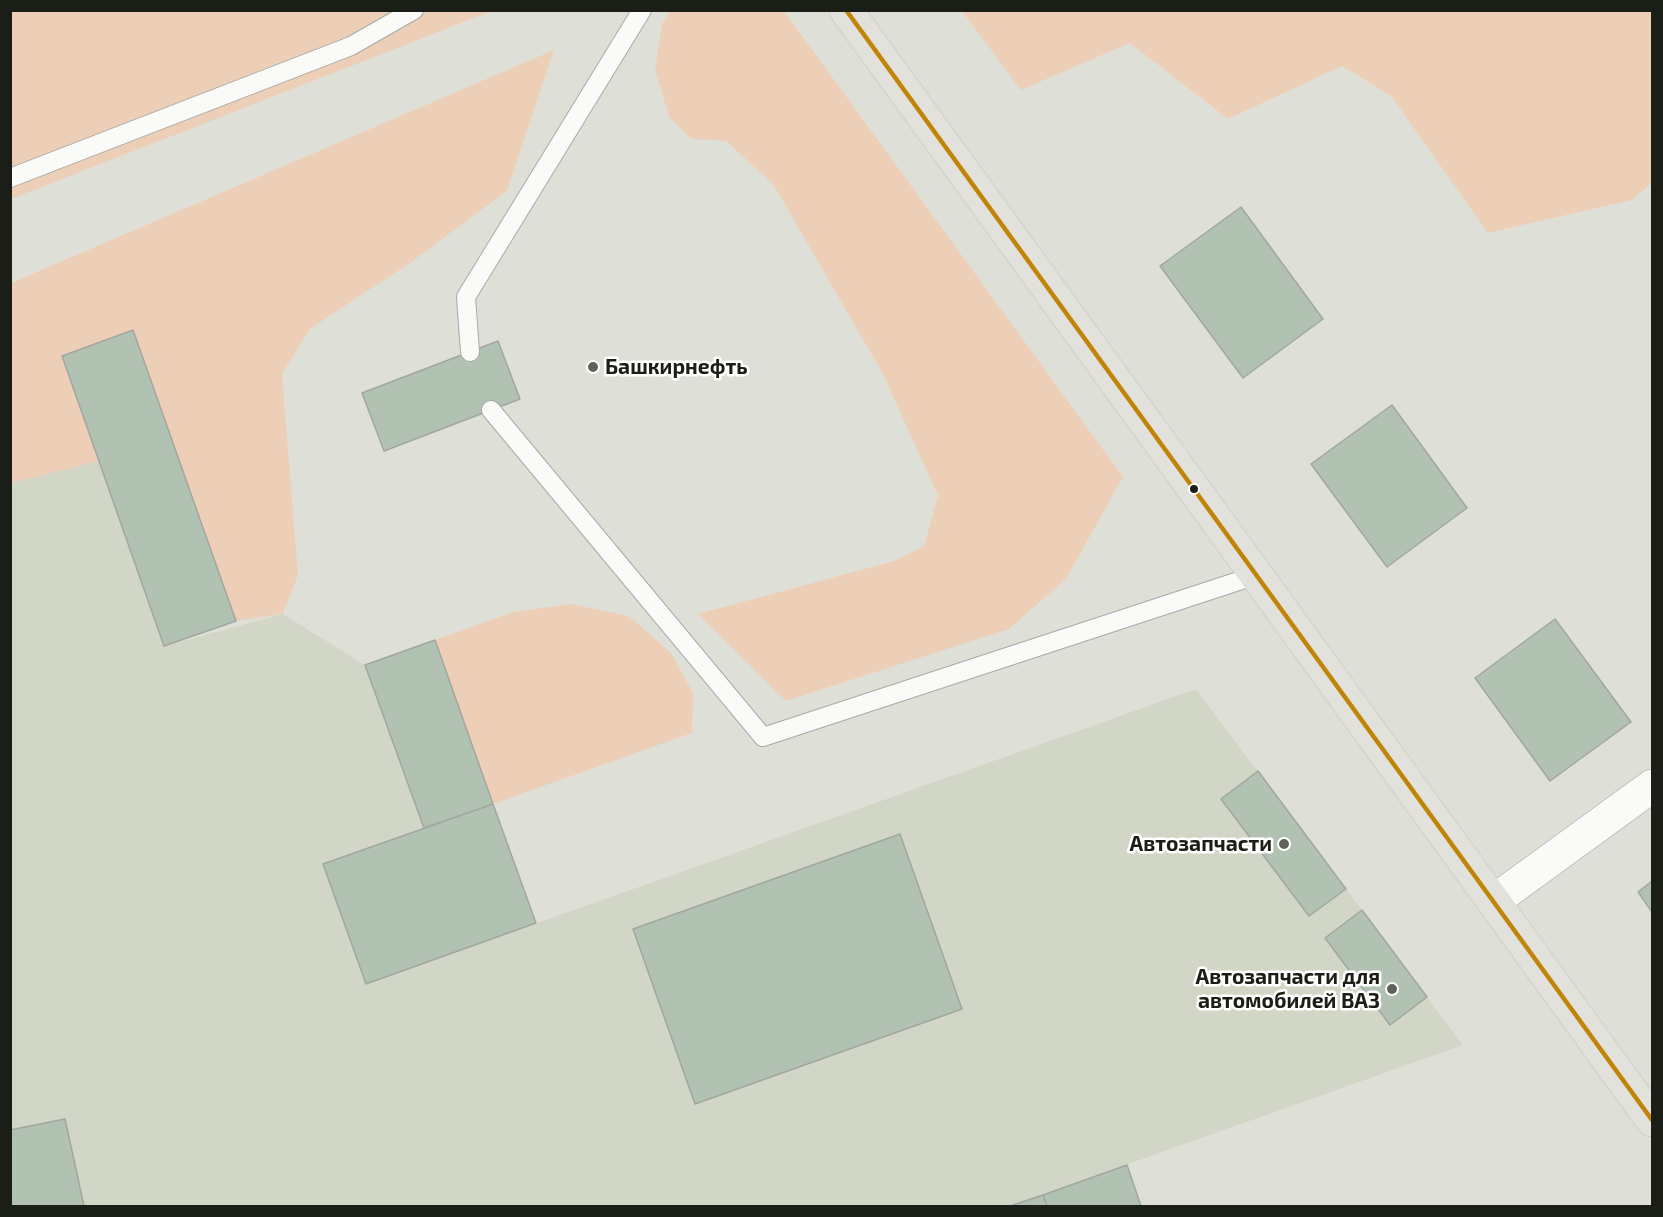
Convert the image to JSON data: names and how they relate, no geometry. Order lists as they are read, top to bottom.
{
  "places": ["Башкирнефть", "Автозапчасти", "Автозапчасти для автомобилей ВАЗ"]
}
